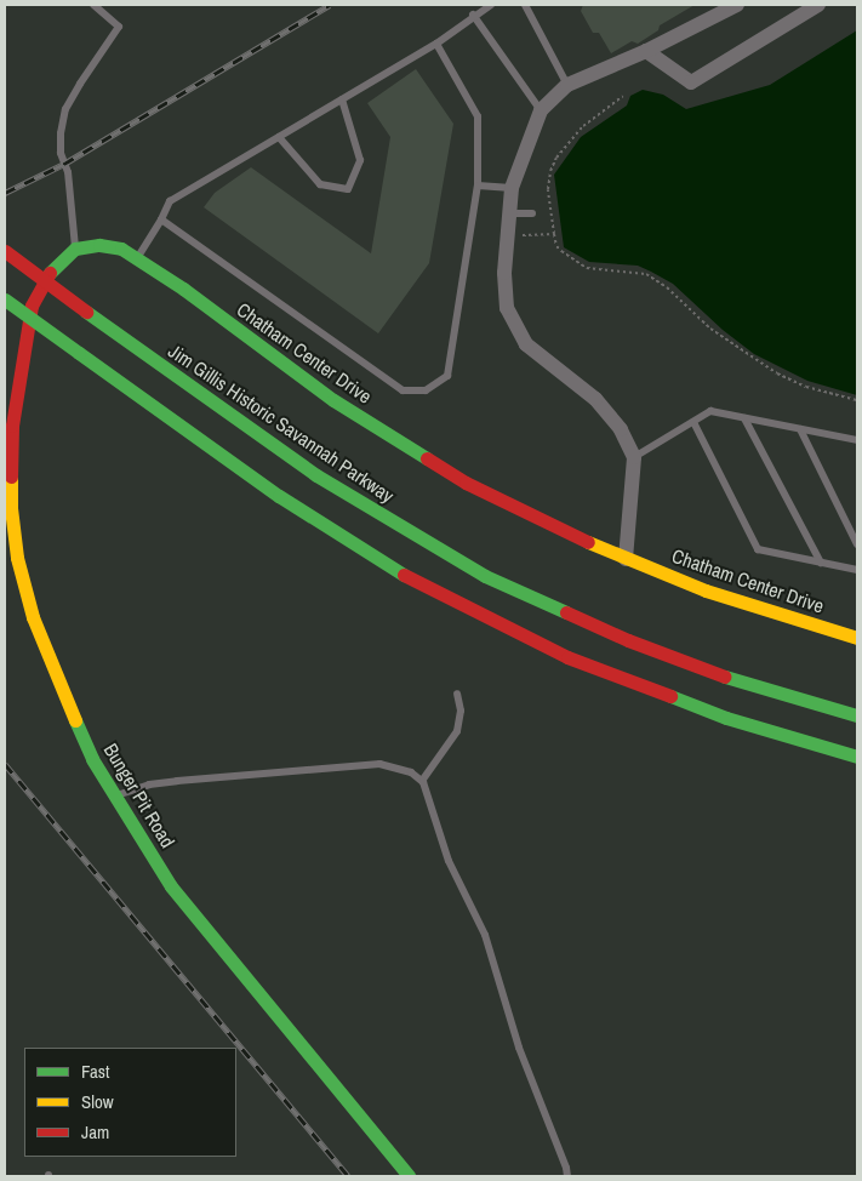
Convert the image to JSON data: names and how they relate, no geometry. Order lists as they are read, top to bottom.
{
  "streets": {
    "main road": ["Chatham Center Drive", "Jim Gillis Historic Savannah Parkway", "Bunger Pit Road"]
  },
  "crossings": [
    ["Chatham Center Drive", "Bunger Pit Road"]
  ],
  "legend": ["Fast", "Slow", "Jam"]
}
